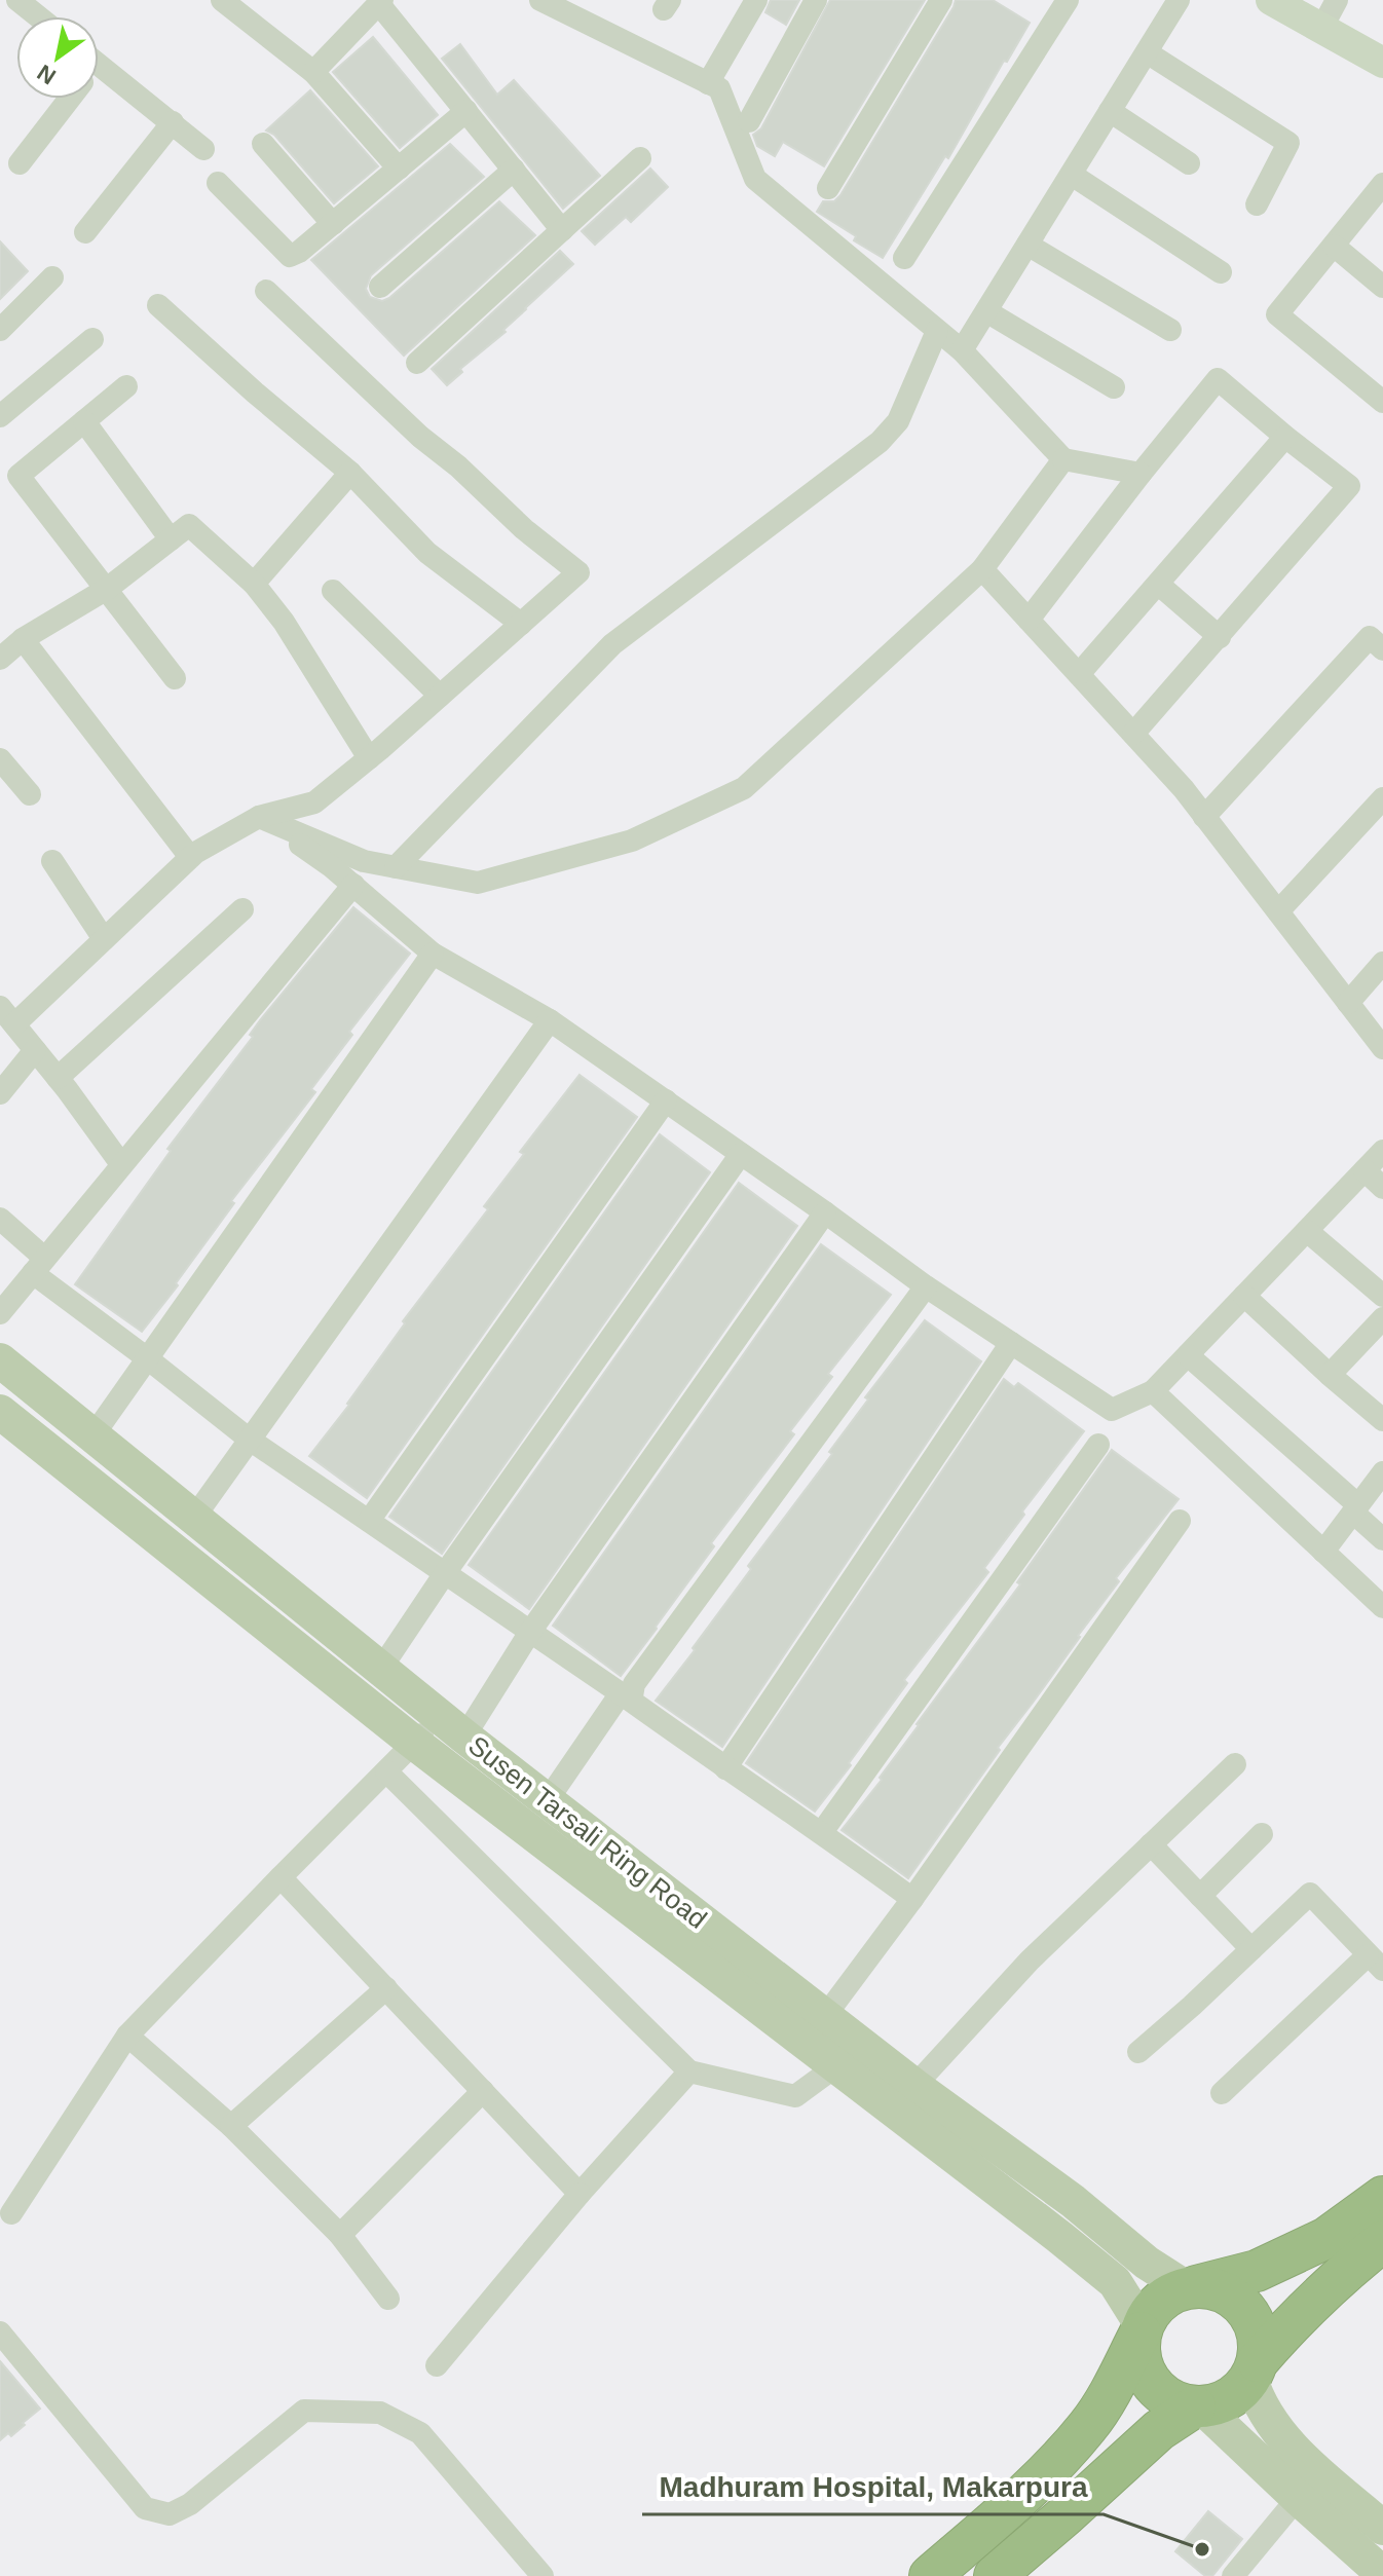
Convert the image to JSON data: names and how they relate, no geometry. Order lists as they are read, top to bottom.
{
  "streets": {
    "main road": ["Susen Tarsali Ring Road"]
  },
  "places": ["Madhuram Hospital, Makarpura"],
  "north": "bottom left"
}
